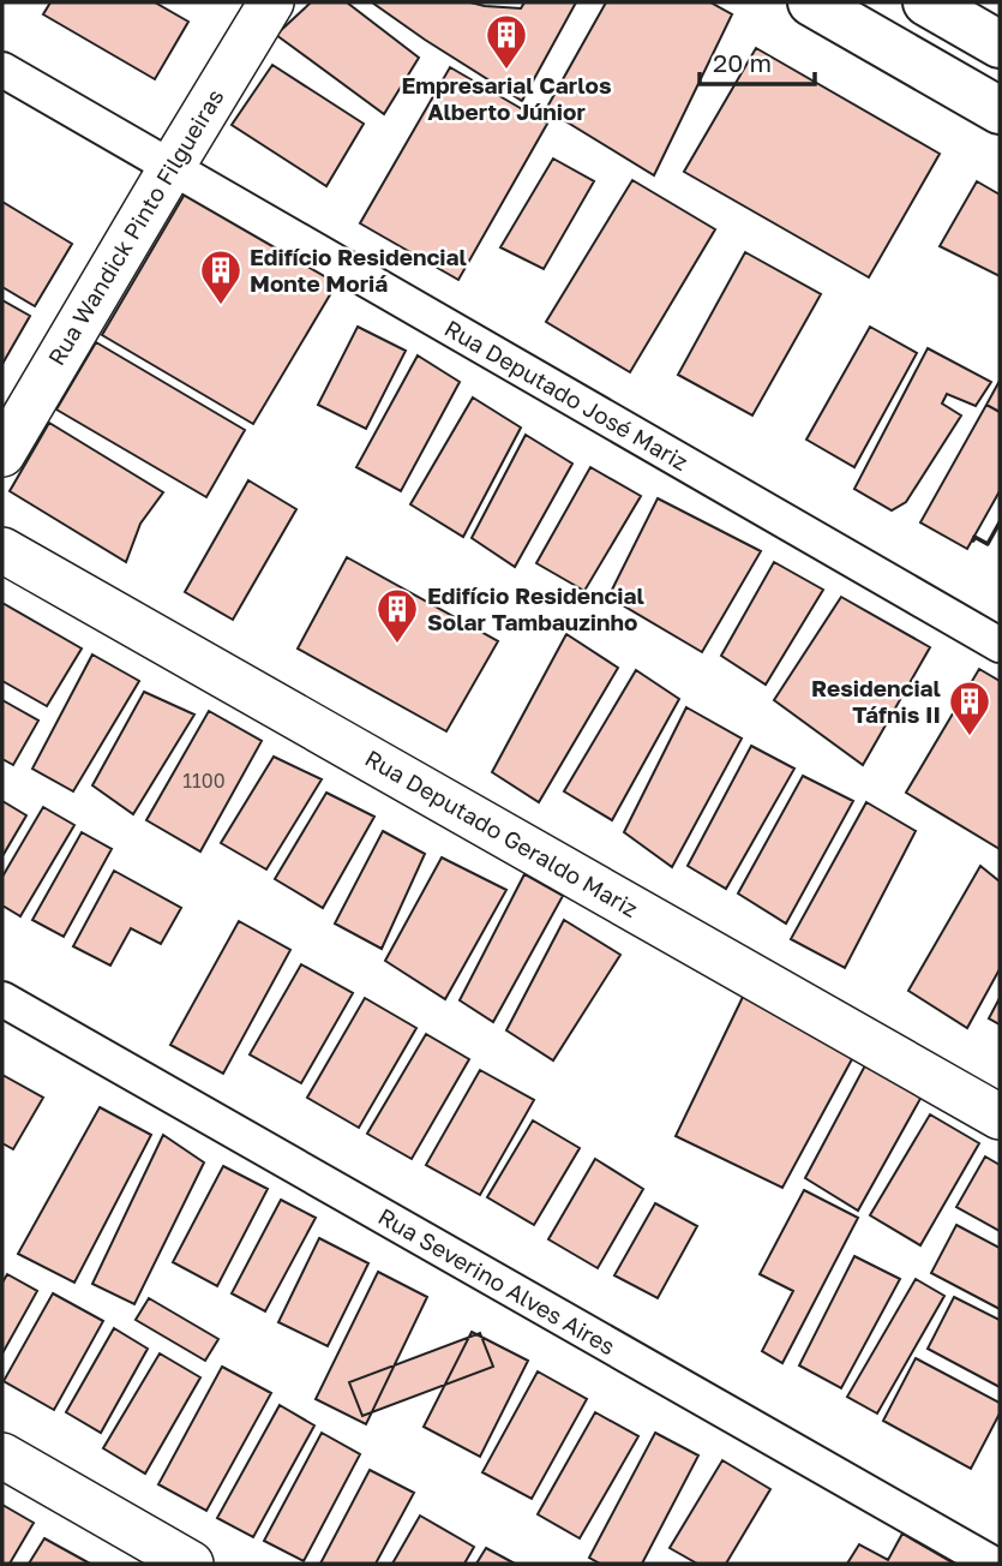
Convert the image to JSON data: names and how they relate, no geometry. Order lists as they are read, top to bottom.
{
  "streets": {
    "street": [
      "Rua Wandick Pinto Filgueiras",
      "Rua Deputado José Mariz",
      "Rua Deputado Geraldo Mariz",
      "Rua Severino Alves Aires"
    ]
  },
  "crossings": [
    ["Rua Wandick Pinto Filgueiras", "Rua Deputado José Mariz"]
  ],
  "places": {
    "building": [
      "Empresarial Carlos Alberto Júnior",
      "Edifício Residencial Monte Moriá",
      "Edifício Residencial Solar Tambauzinho",
      "Residencial Táfnis II"
    ]
  },
  "house_numbers": ["1100"],
  "scale_bar": "20 m"
}
